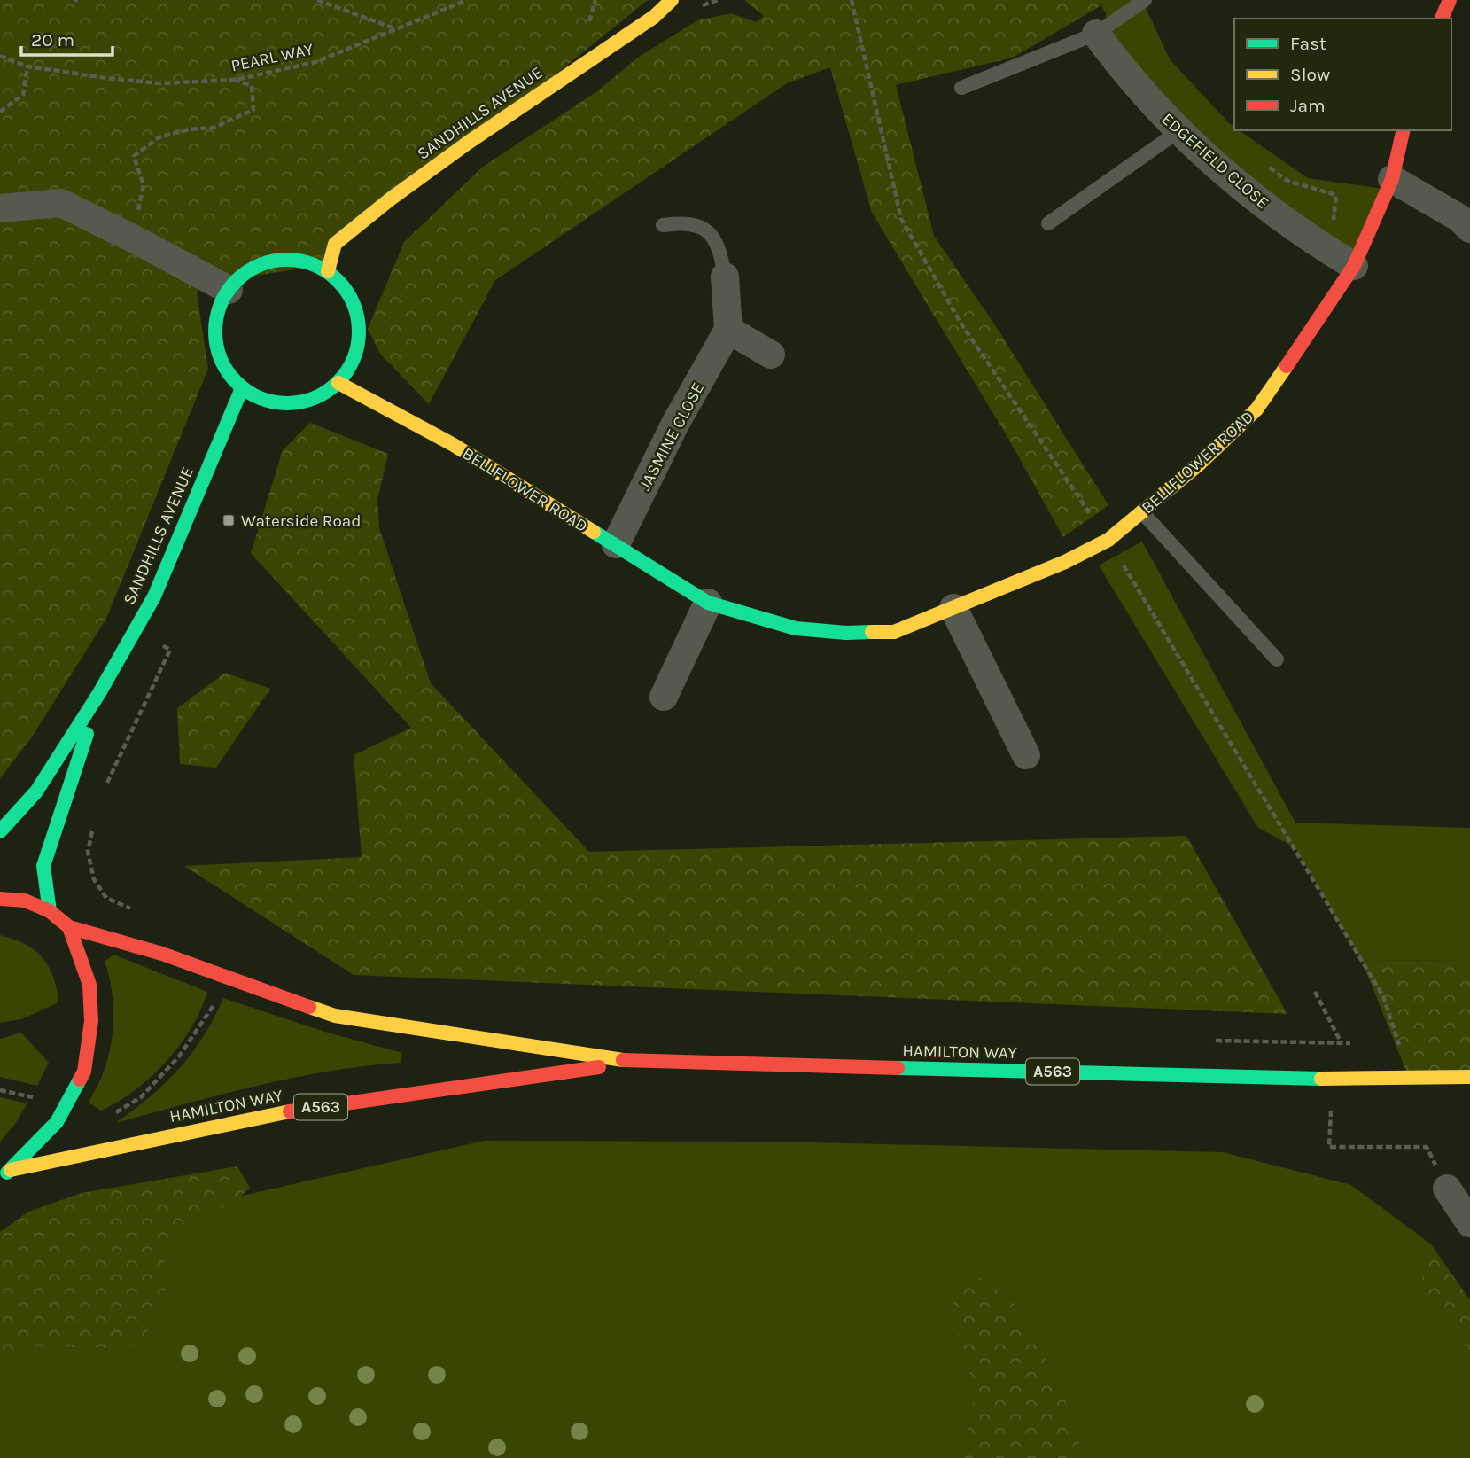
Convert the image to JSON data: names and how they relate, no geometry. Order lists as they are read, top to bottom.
{
  "streets": {
    "main road": [
      "SANDHILLS AVENUE",
      "BELLFLOWER ROAD",
      "HAMILTON WAY",
      "A563"
    ],
    "street": ["EDGEFIELD CLOSE", "JASMINE CLOSE"],
    "path": ["PEARL WAY"]
  },
  "crossings": [
    ["SANDHILLS AVENUE", "BELLFLOWER ROAD"],
    ["SANDHILLS AVENUE", "A563"],
    ["EDGEFIELD CLOSE", "BELLFLOWER ROAD"],
    ["JASMINE CLOSE", "BELLFLOWER ROAD"],
    ["HAMILTON WAY", "A563"]
  ],
  "places": {
    "transit": ["Waterside Road"]
  },
  "legend": ["Fast", "Slow", "Jam"],
  "scale_bar": "20 m"
}
